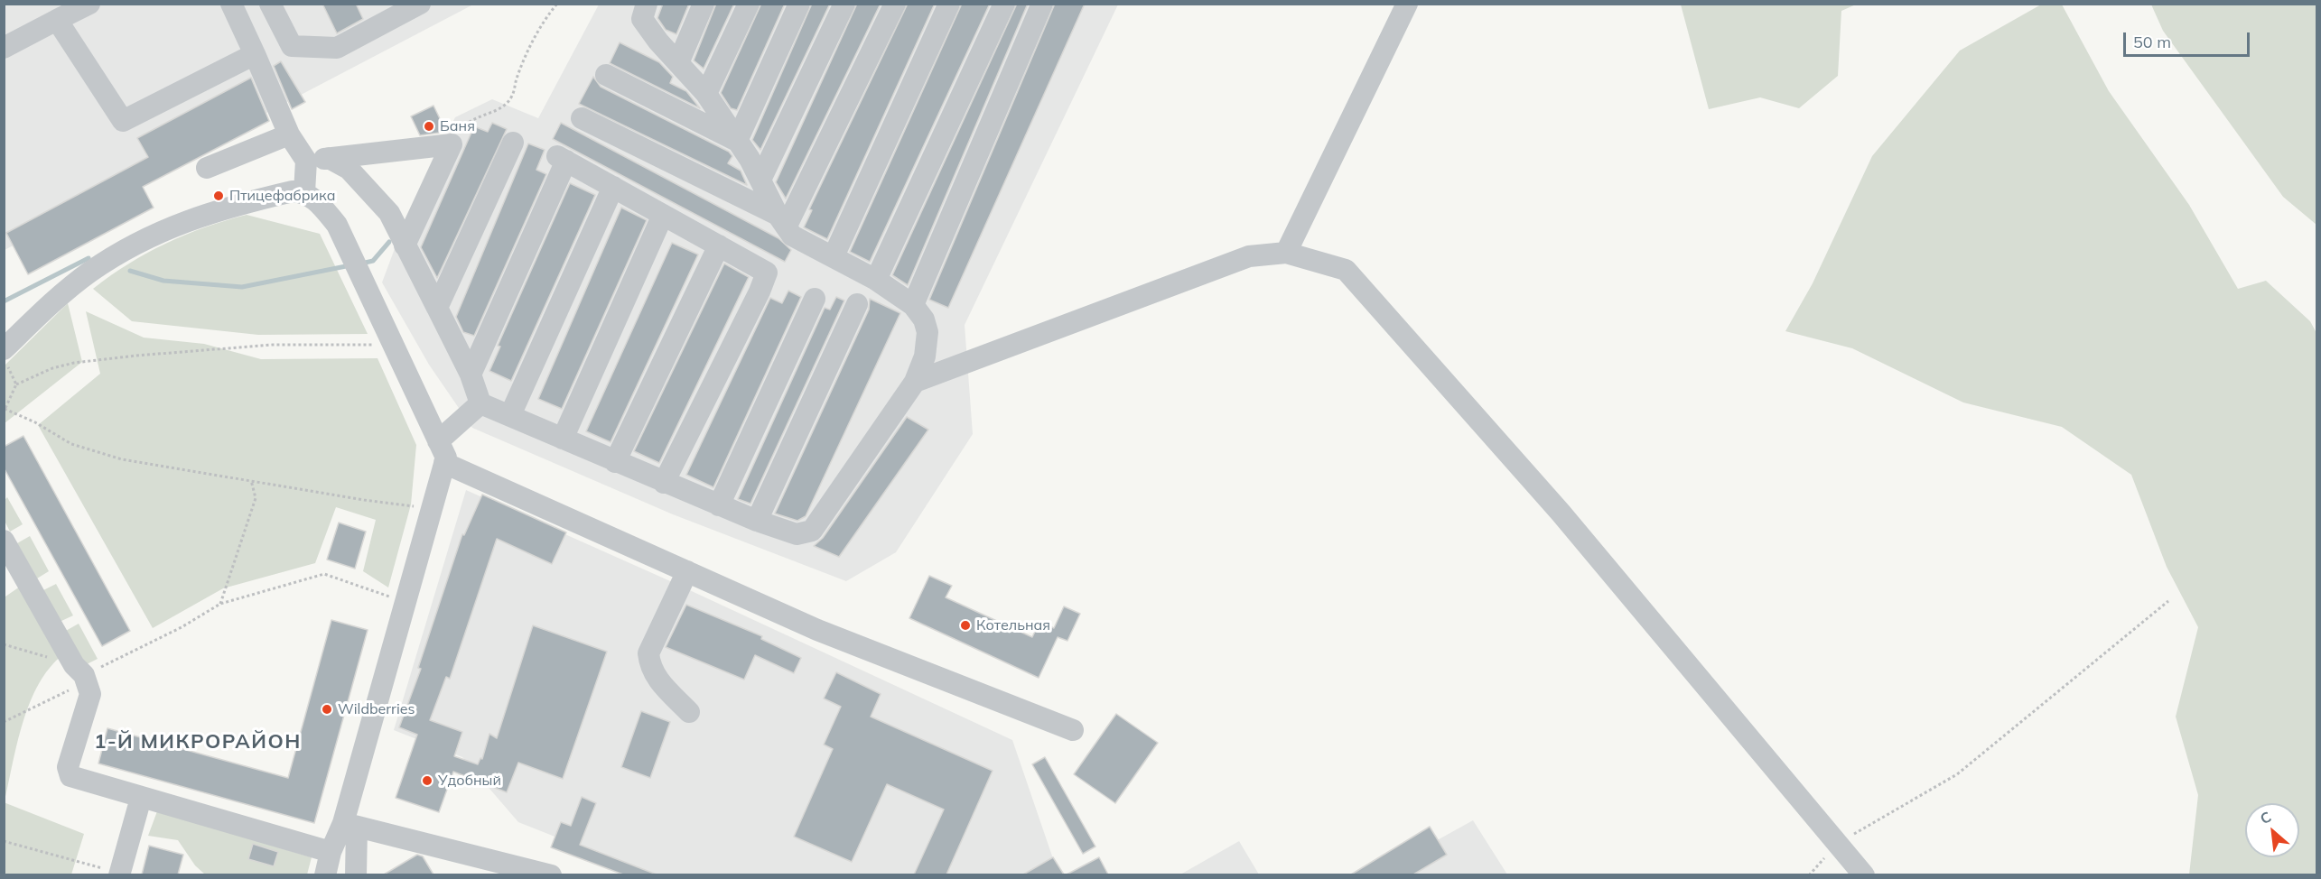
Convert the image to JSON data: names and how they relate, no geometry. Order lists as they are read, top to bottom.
{
  "districts": ["1-Й МИКРОРАЙОН"],
  "places": [
    "Баня",
    "Птицефабрика",
    "Котельная",
    "Wildberries",
    "Удобный"
  ],
  "scale_bar": "50 m",
  "north": "top left"
}
